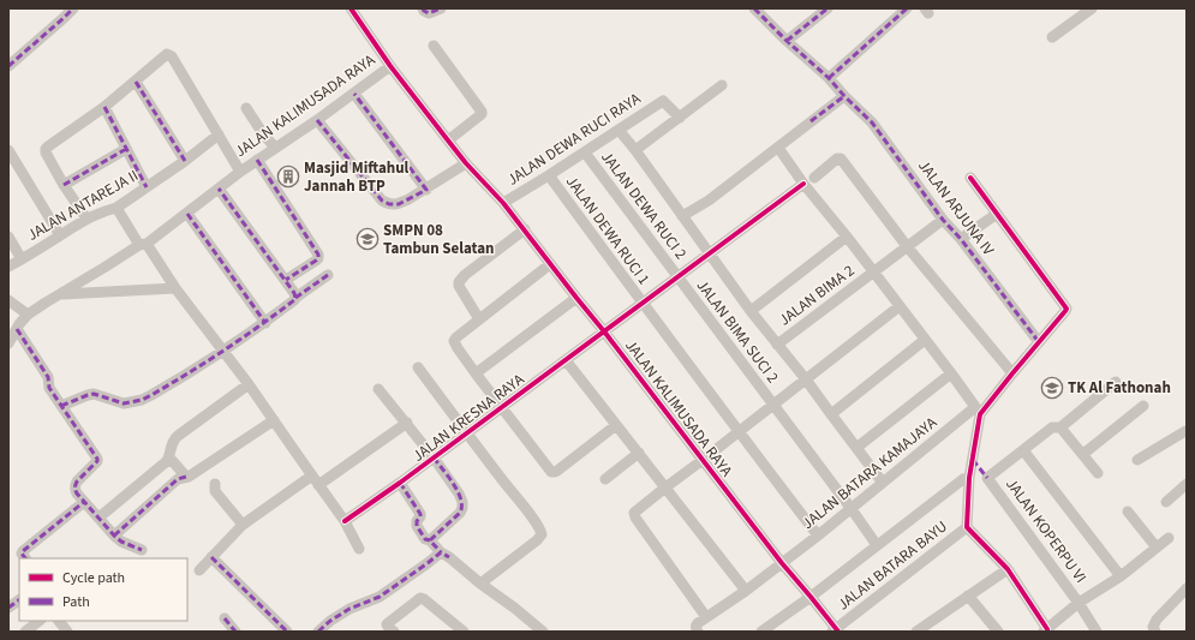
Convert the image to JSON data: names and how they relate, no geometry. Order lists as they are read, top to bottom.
{
  "streets": {
    "street": [
      "JALAN KALIMUSADA RAYA",
      "JALAN DEWA RUCI RAYA",
      "JALAN ANTAREJA II",
      "JALAN DEWA RUCI 2",
      "JALAN ARJUNA IV",
      "JALAN DEWA RUCI 1",
      "JALAN BIMA 2",
      "JALAN BIMA SUCI 2",
      "JALAN KRESNA RAYA",
      "JALAN BATARA KAMAJAYA",
      "JALAN KOPERPU VI",
      "JALAN BATARA BAYU"
    ]
  },
  "crossings": [
    ["JALAN KALIMUSADA RAYA", "JALAN DEWA RUCI RAYA"],
    ["JALAN KALIMUSADA RAYA", "JALAN KRESNA RAYA"],
    ["JALAN KALIMUSADA RAYA", "JALAN BATARA KAMAJAYA"],
    ["JALAN KALIMUSADA RAYA", "JALAN BATARA BAYU"],
    ["JALAN DEWA RUCI RAYA", "JALAN DEWA RUCI 2"],
    ["JALAN DEWA RUCI RAYA", "JALAN DEWA RUCI 1"],
    ["JALAN DEWA RUCI 2", "JALAN BIMA SUCI 2"],
    ["JALAN DEWA RUCI 2", "JALAN KRESNA RAYA"],
    ["JALAN ARJUNA IV", "JALAN BIMA 2"],
    ["JALAN ARJUNA IV", "JALAN BATARA KAMAJAYA"],
    ["JALAN DEWA RUCI 1", "JALAN KRESNA RAYA"],
    ["JALAN DEWA RUCI 1", "JALAN BATARA KAMAJAYA"],
    ["JALAN BIMA SUCI 2", "JALAN KRESNA RAYA"],
    ["JALAN BIMA SUCI 2", "JALAN BATARA KAMAJAYA"]
  ],
  "places": {
    "building": ["Masjid Miftahul Jannah BTP"],
    "school or university": ["SMPN 08 Tambun Selatan", "TK Al Fathonah"]
  },
  "legend": ["Cycle path", "Path"]
}
